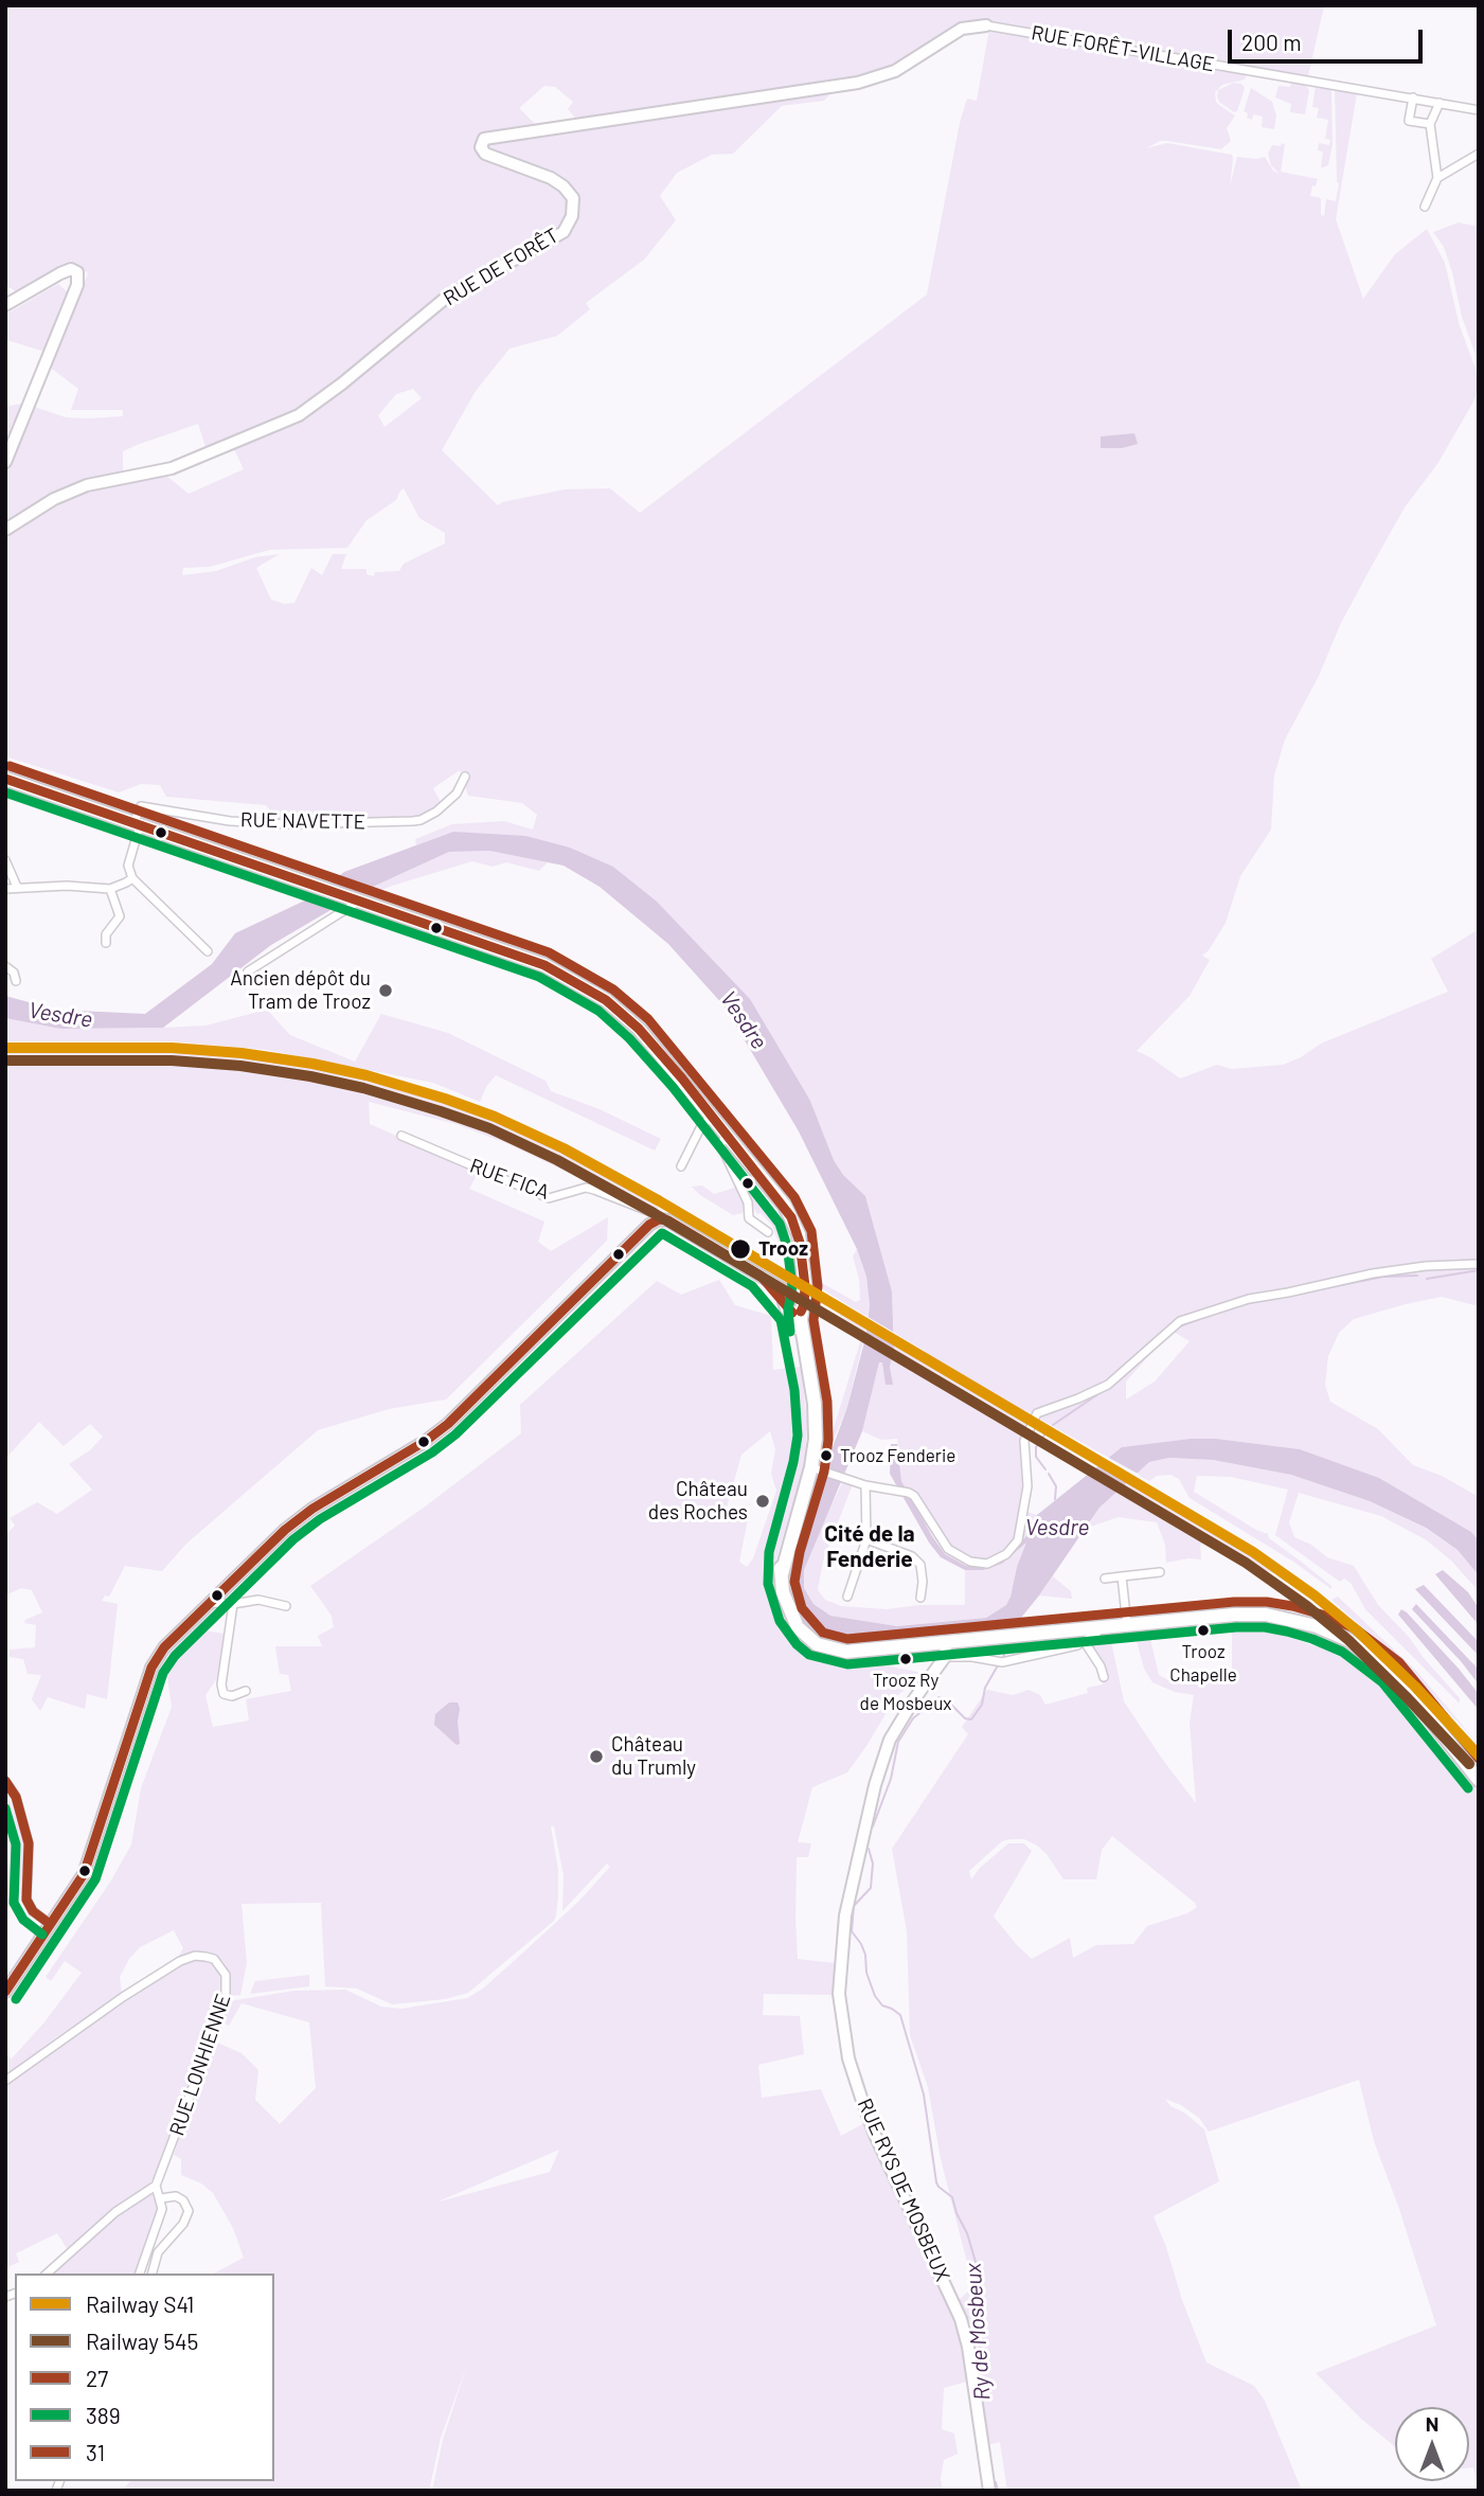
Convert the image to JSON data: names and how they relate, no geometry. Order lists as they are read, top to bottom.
{
  "streets": {
    "street": [
      "RUE FORÊT-VILLAGE",
      "RUE DE FORÊT",
      "RUE NAVETTE",
      "RUE FICA",
      "RUE LONHIENNE",
      "RUE RYS DE MOSBEUX"
    ]
  },
  "crossings": [
    ["RUE FORÊT-VILLAGE", "RUE DE FORÊT"]
  ],
  "districts": ["Cité de la Fenderie"],
  "water": ["Vesdre", "Ry de Mosbeux"],
  "places": [
    "Ancien dépôt du Tram de Trooz",
    "Trooz",
    "Trooz Fenderie",
    "Château des Roches",
    "Trooz Chapelle",
    "Trooz Ry de Mosbeux",
    "Château du Trumly"
  ],
  "lines": [
    "transit line 31",
    "transit line 27",
    "transit line 389",
    "rail line S41",
    "rail line 545"
  ],
  "legend": [
    "Railway S41",
    "Railway 545",
    "27",
    "389",
    "31"
  ],
  "scale_bar": "200 m",
  "north": "top"
}
